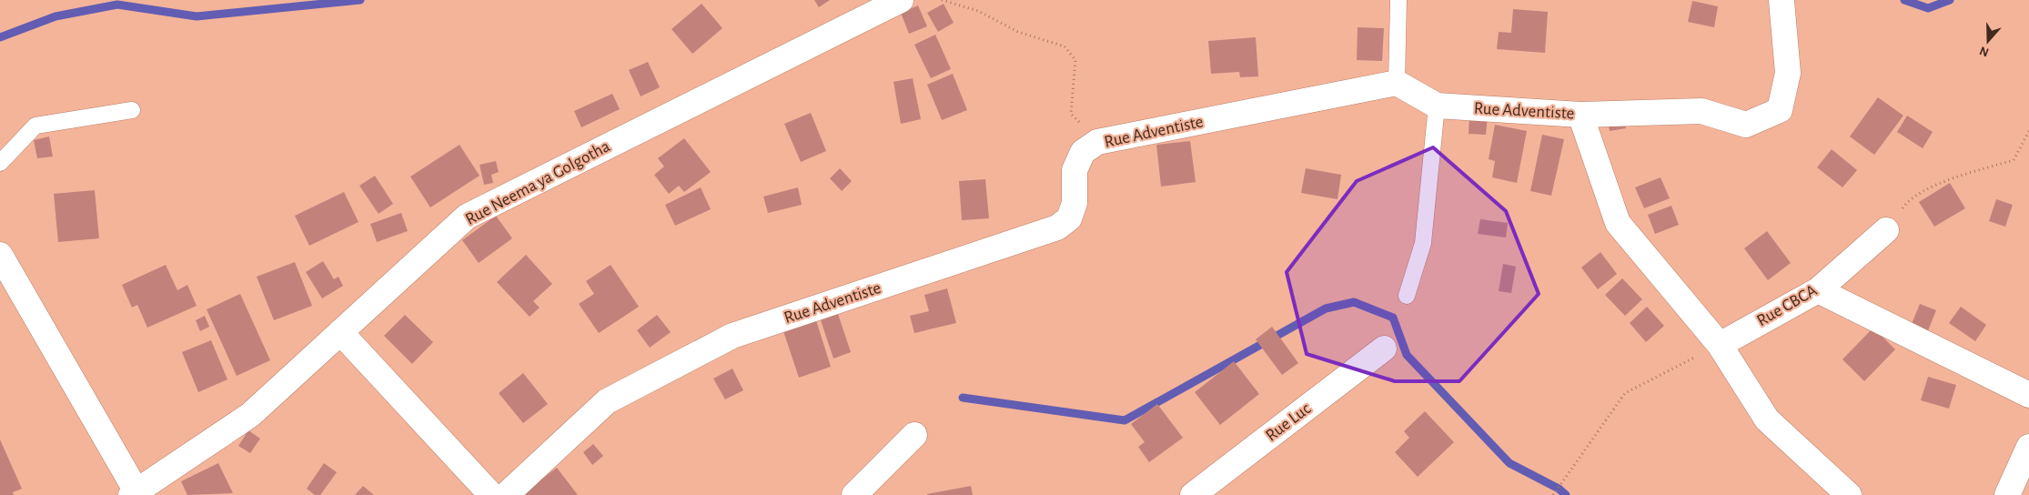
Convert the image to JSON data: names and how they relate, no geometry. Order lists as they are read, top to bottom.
{
  "streets": {
    "street": [
      "Rue Adventiste",
      "Rue Neema ya Golgotha",
      "Rue CBCA",
      "Rue Luc"
    ]
  },
  "north": "bottom"
}
